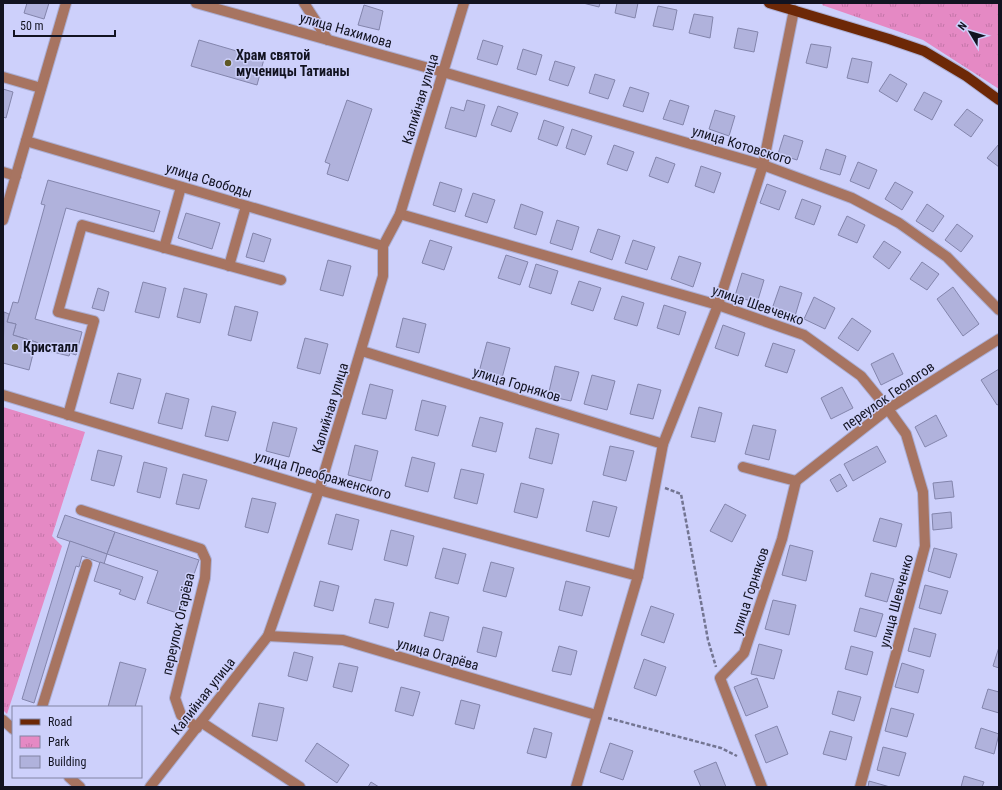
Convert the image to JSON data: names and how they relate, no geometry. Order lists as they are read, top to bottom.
{
  "streets": {
    "street": [
      "улица Нахимова",
      "Калийная улица",
      "улица Котовского",
      "улица Свободы",
      "улица Шевченко",
      "улица Горняков",
      "переулок Геологов",
      "улица Преображенского",
      "переулок Огарёва",
      "улица Огарёва"
    ]
  },
  "crossings": [
    ["улица Нахимова", "Калийная улица"],
    ["улица Нахимова", "улица Котовского"],
    ["Калийная улица", "улица Котовского"],
    ["Калийная улица", "улица Свободы"],
    ["Калийная улица", "улица Шевченко"],
    ["Калийная улица", "улица Горняков"],
    ["Калийная улица", "улица Преображенского"],
    ["Калийная улица", "переулок Огарёва"],
    ["Калийная улица", "улица Огарёва"],
    ["улица Шевченко", "переулок Геологов"],
    ["улица Горняков", "переулок Геологов"]
  ],
  "places": ["Храм святой мученицы Татианы", "Кристалл"],
  "legend": ["Road", "Park", "Building"],
  "scale_bar": "50 m",
  "north": "top left"
}
